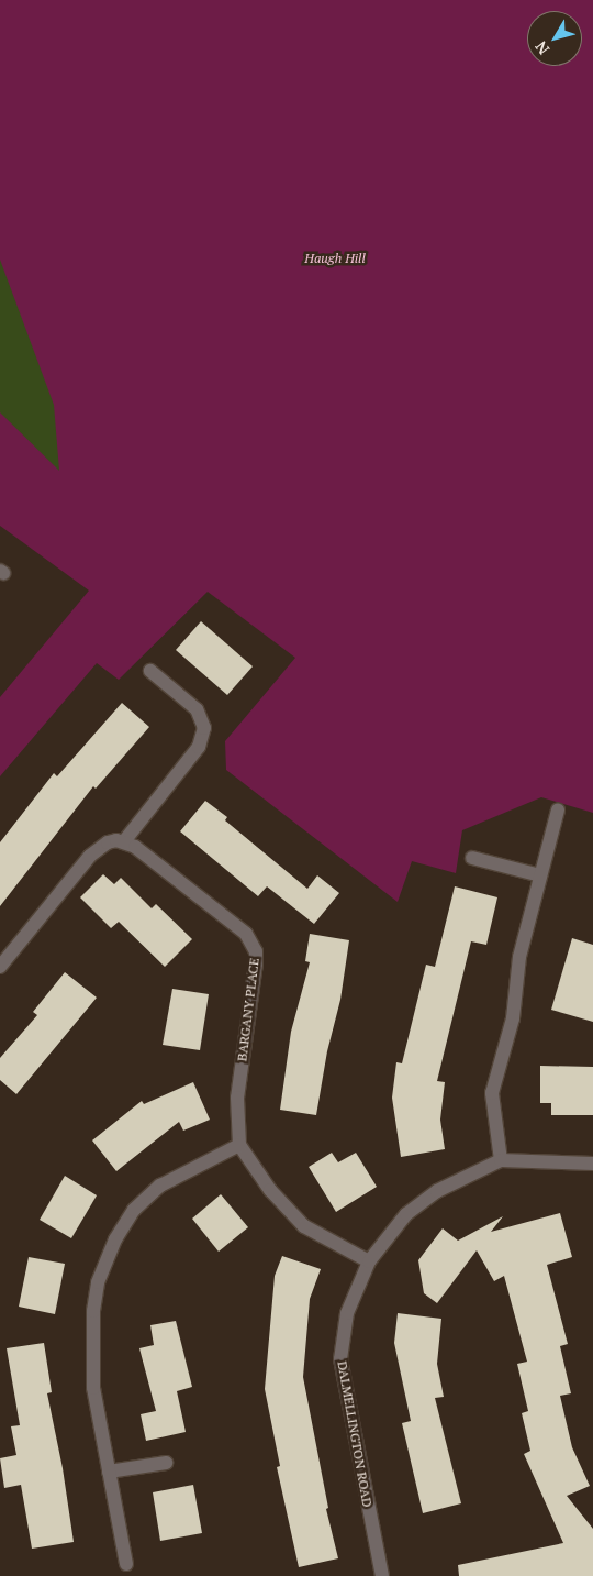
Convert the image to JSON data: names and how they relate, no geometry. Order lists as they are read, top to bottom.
{
  "streets": {
    "street": ["BARGANY PLACE", "DALMELLINGTON ROAD"]
  },
  "parks": ["Haugh Hill"],
  "north": "bottom left"
}
